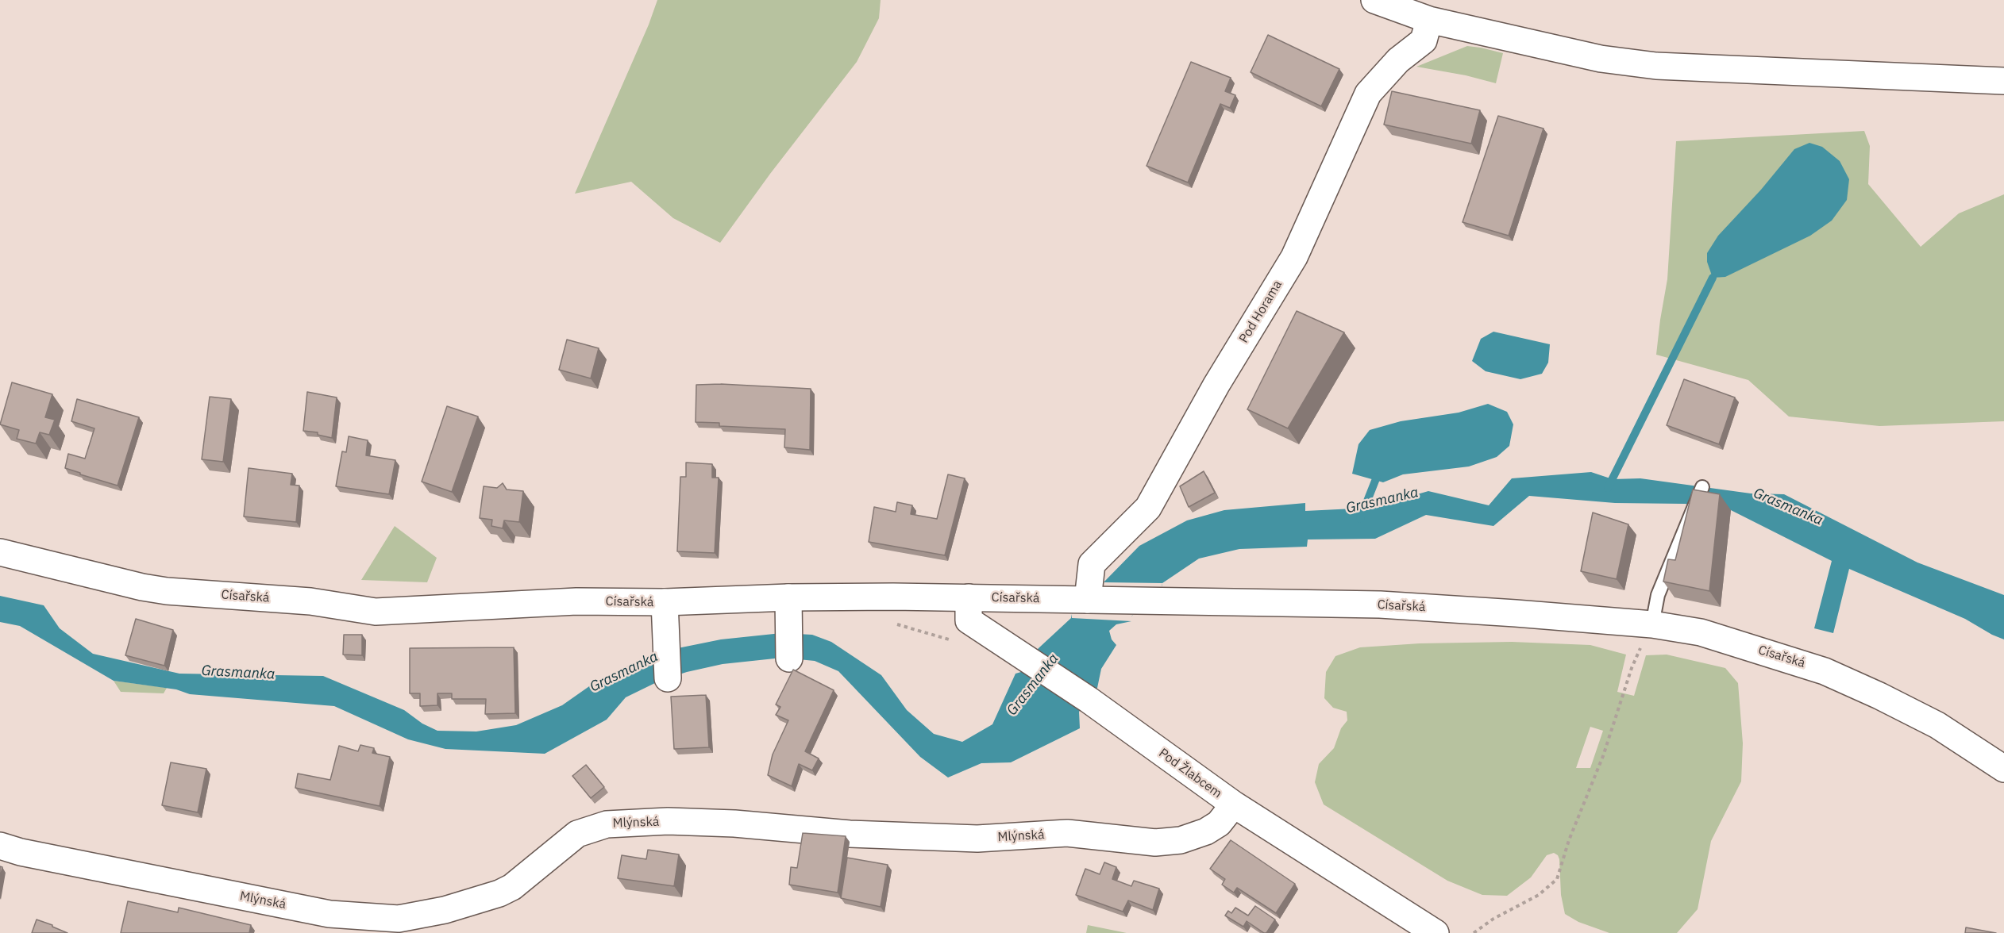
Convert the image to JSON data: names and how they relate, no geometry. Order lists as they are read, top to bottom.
{
  "streets": {
    "street": [
      "Pod Horama",
      "Císařská",
      "Pod Žlabcem",
      "Mlýnská"
    ]
  },
  "crossings": [
    ["Pod Horama", "Císařská"],
    ["Císařská", "Pod Žlabcem"],
    ["Pod Žlabcem", "Mlýnská"]
  ],
  "water": ["Grasmanka"]
}
